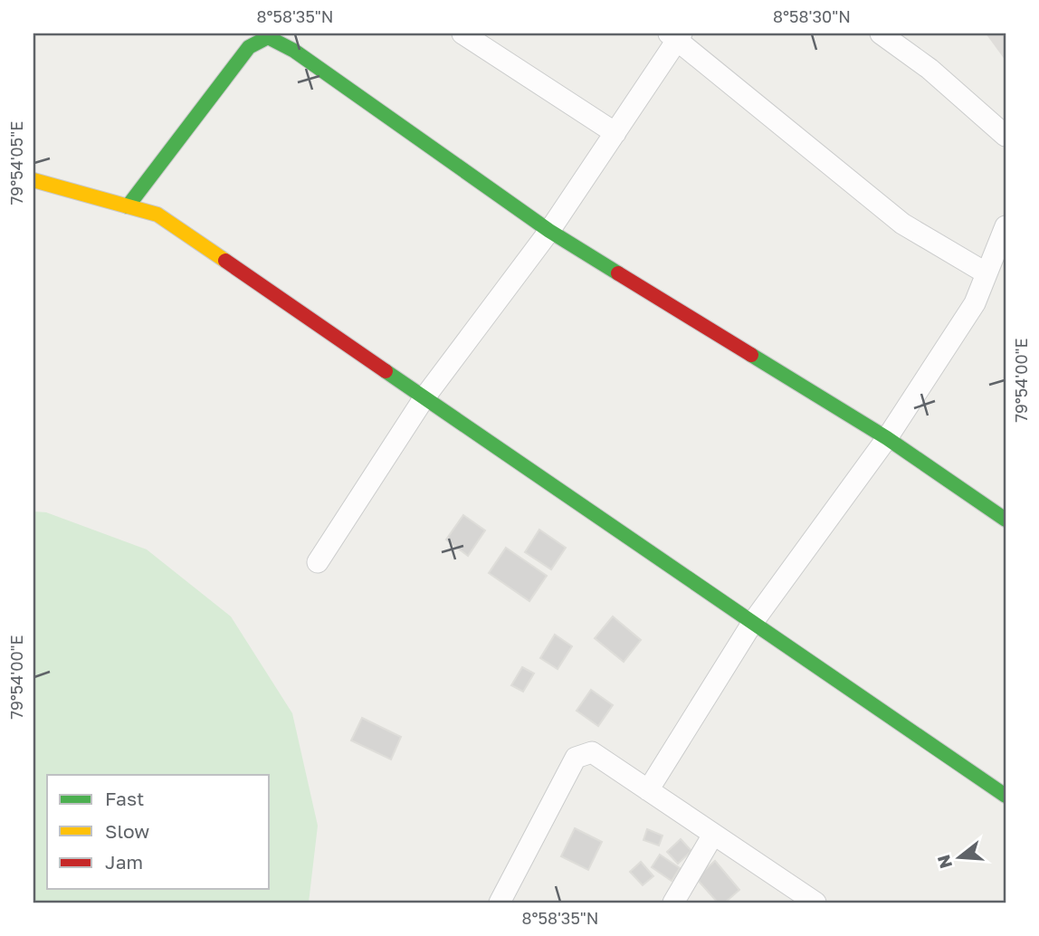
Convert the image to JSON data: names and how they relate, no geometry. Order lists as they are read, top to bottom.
{
  "legend": ["Fast", "Slow", "Jam"],
  "north": "left",
  "coordinates": [
    "8°58'35\"N",
    "8°58'30\"N",
    "79°54'05\"E",
    "79°54'00\"E"
  ]
}
